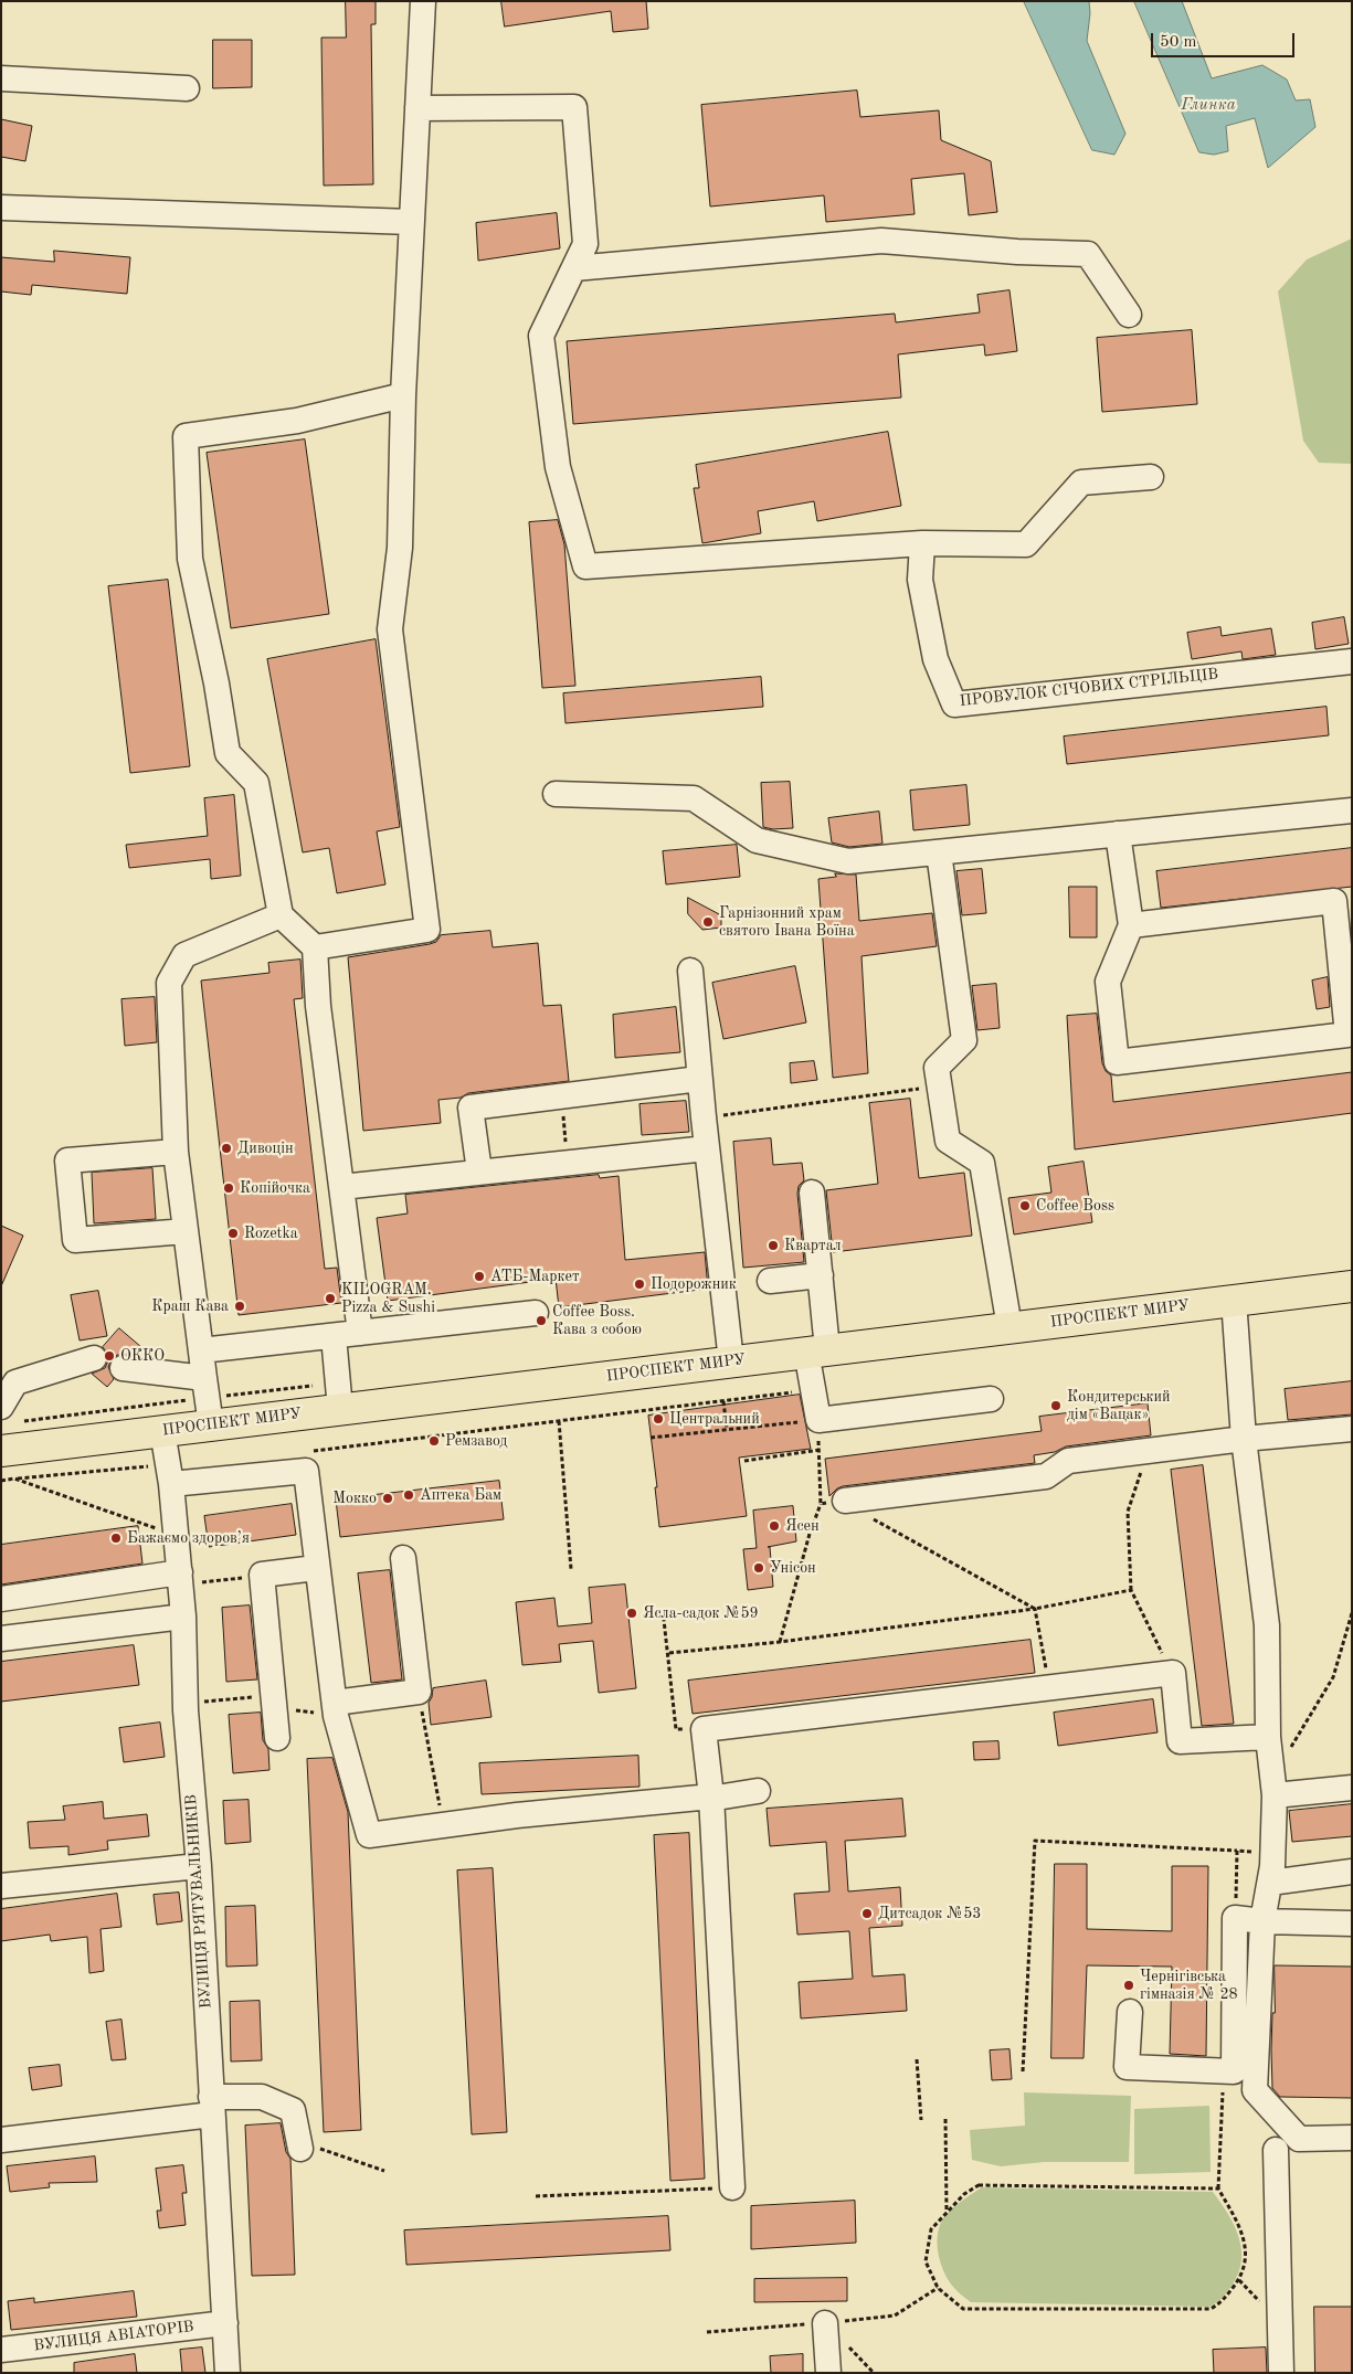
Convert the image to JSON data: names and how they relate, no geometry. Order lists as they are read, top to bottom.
{
  "streets": {
    "main road": ["ПРОСПЕКТ МИРУ"],
    "street": ["ПРОВУЛОК СІЧОВИХ СТРІЛЬЦІВ", "ВУЛИЦЯ РЯТУВАЛЬНИКІВ", "ВУЛИЦЯ АВІАТОРІВ"]
  },
  "crossings": [
    ["ПРОСПЕКТ МИРУ", "ВУЛИЦЯ РЯТУВАЛЬНИКІВ"],
    ["ВУЛИЦЯ РЯТУВАЛЬНИКІВ", "ВУЛИЦЯ АВІАТОРІВ"]
  ],
  "water": ["Глинка"],
  "places": [
    "Гарнізонний храм святого Івана Воїна",
    "Дивоцін",
    "Копійочка",
    "Coffee Boss",
    "Rozetka",
    "Квартал",
    "АТБ-Маркет",
    "Подорожник",
    "KILOGRAM. Pizza & Sushi",
    "Краш Кава",
    "Coffee Boss. Кава з собою",
    "ОККО",
    "Кондитерський дім «Вацак»",
    "Центральний",
    "Ремзавод",
    "Аптека Бам",
    "Мокко",
    "Ясен",
    "Бажаємо здоров’я",
    "Унісон",
    "Ясла-садок №59",
    "Дитсадок №53",
    "Чернігівська гімназія № 28"
  ],
  "scale_bar": "50 m"
}
